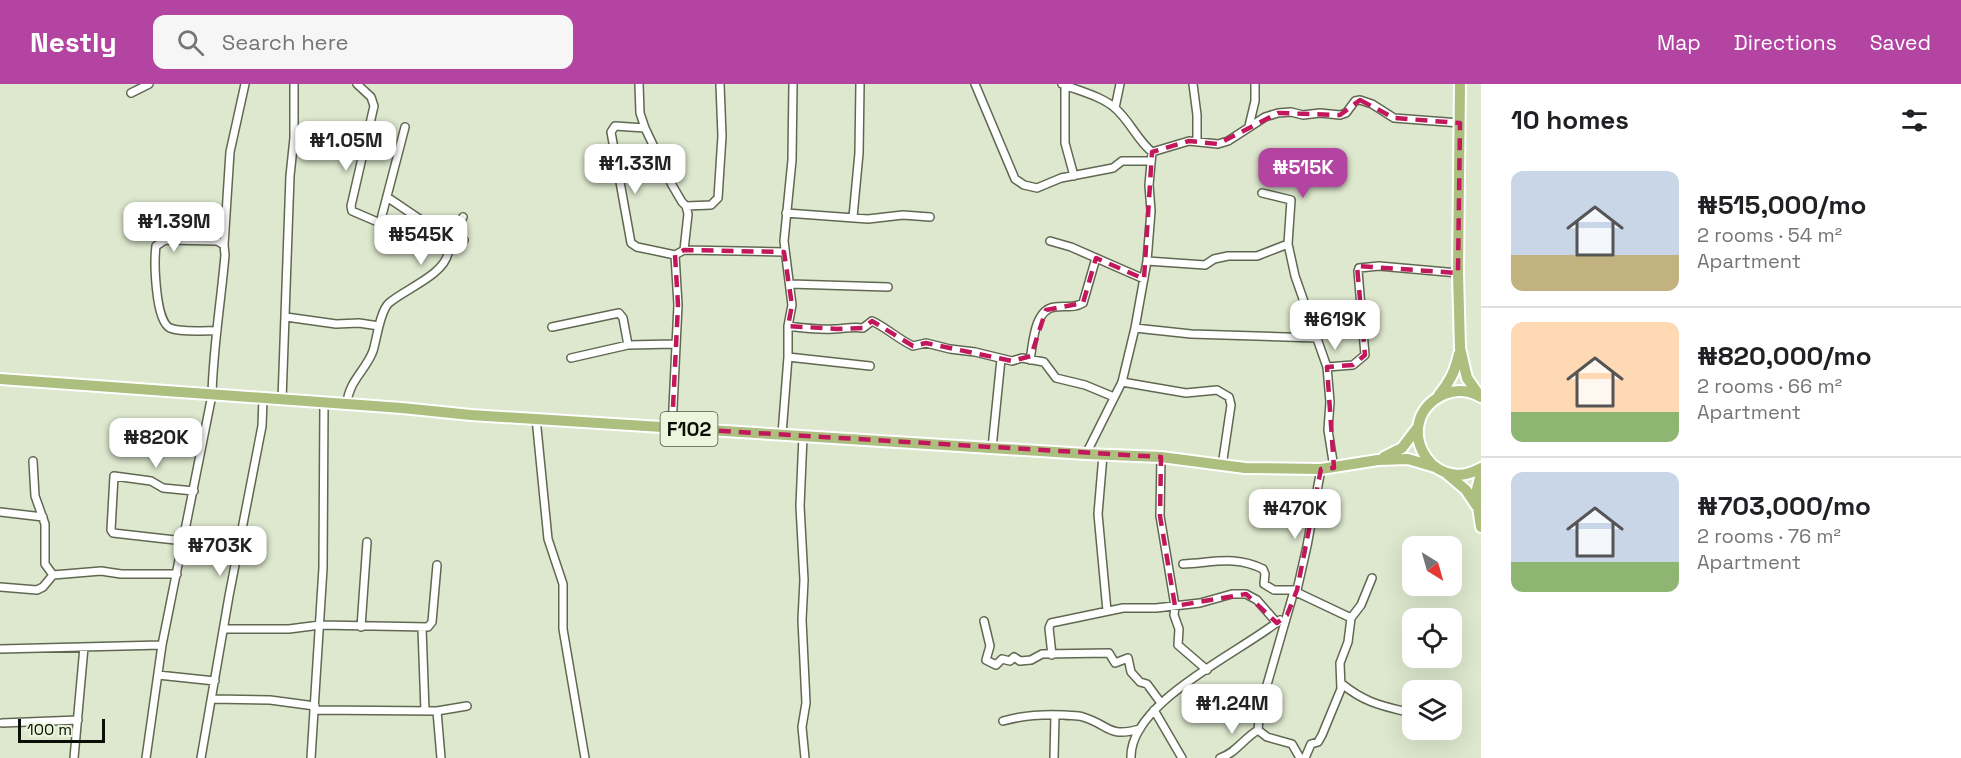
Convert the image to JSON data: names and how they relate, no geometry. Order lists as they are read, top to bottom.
{
  "streets": {
    "main road": ["F102"]
  },
  "scale_bar": "100 m",
  "north": "bottom right",
  "page": {
    "header": "Nestly",
    "search": "Search here",
    "nav": ["Map", "Directions", "Saved"],
    "heading": "10 homes",
    "price": [
      "₦1.05M",
      "₦1.33M",
      "₦515K",
      "₦1.39M",
      "₦545K",
      "₦619K",
      "₦820K",
      "₦470K",
      "₦703K",
      "₦1.24M"
    ],
    "list": [
      {
        "name": "₦515,000/mo",
        "note": "2 rooms · 54 m² · Apartment"
      },
      {
        "name": "₦820,000/mo",
        "note": "2 rooms · 66 m² · Apartment"
      },
      {
        "name": "₦703,000/mo",
        "note": "2 rooms · 76 m² · Apartment"
      }
    ],
    "scale": "100 m"
  }
}
